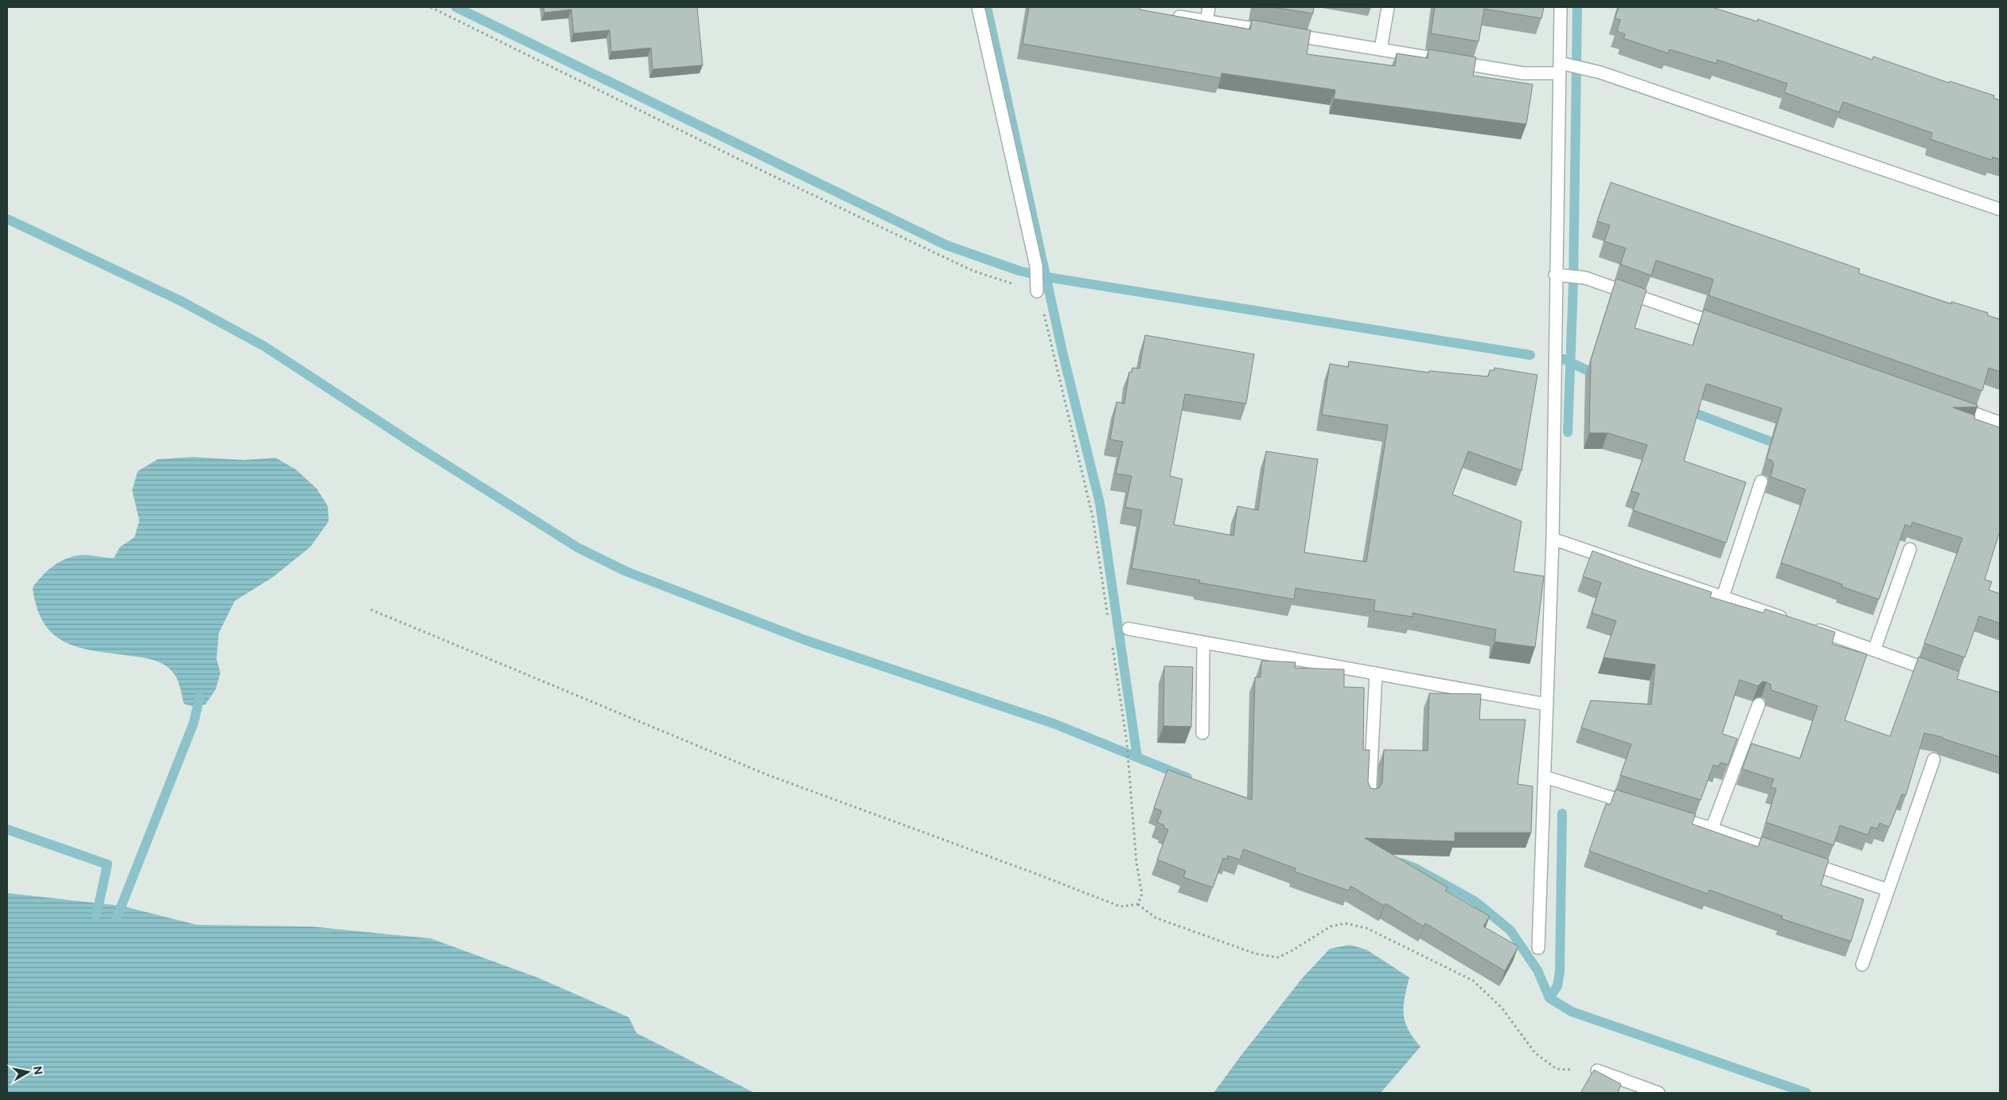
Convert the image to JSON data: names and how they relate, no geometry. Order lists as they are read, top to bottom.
{
  "north": "right"
}
